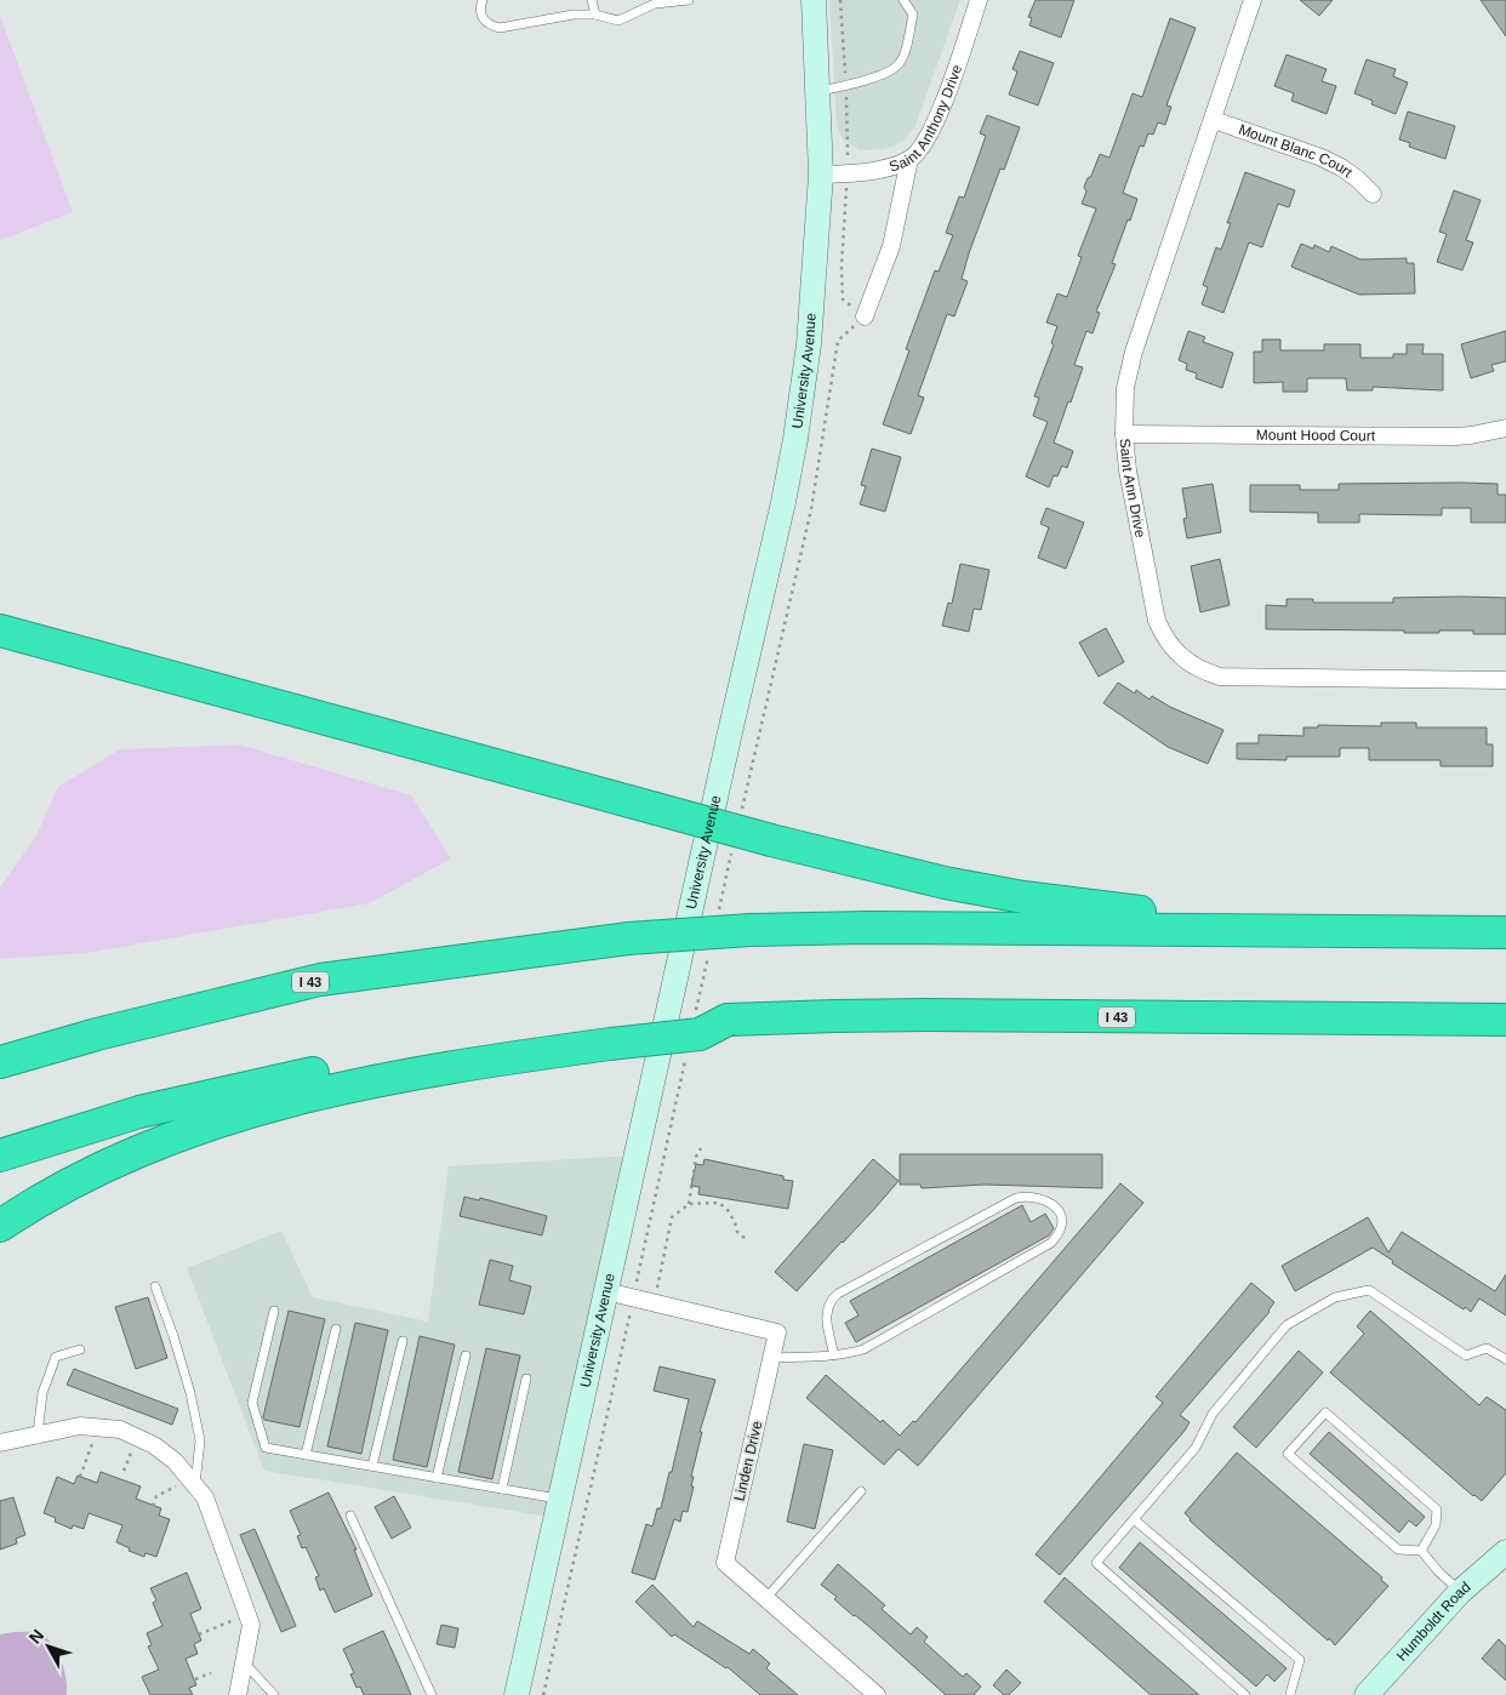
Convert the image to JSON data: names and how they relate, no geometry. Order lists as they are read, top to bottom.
{
  "streets": {
    "highway": ["I 43"],
    "main road": ["University Avenue", "Humboldt Road"],
    "street": [
      "Saint Anthony Drive",
      "Mount Blanc Court",
      "Mount Hood Court",
      "Saint Ann Drive",
      "Linden Drive"
    ]
  },
  "crossings": [
    ["Saint Anthony Drive", "University Avenue"],
    ["Mount Blanc Court", "Saint Ann Drive"],
    ["University Avenue", "Linden Drive"],
    ["Mount Hood Court", "Saint Ann Drive"]
  ],
  "north": "top left"
}
